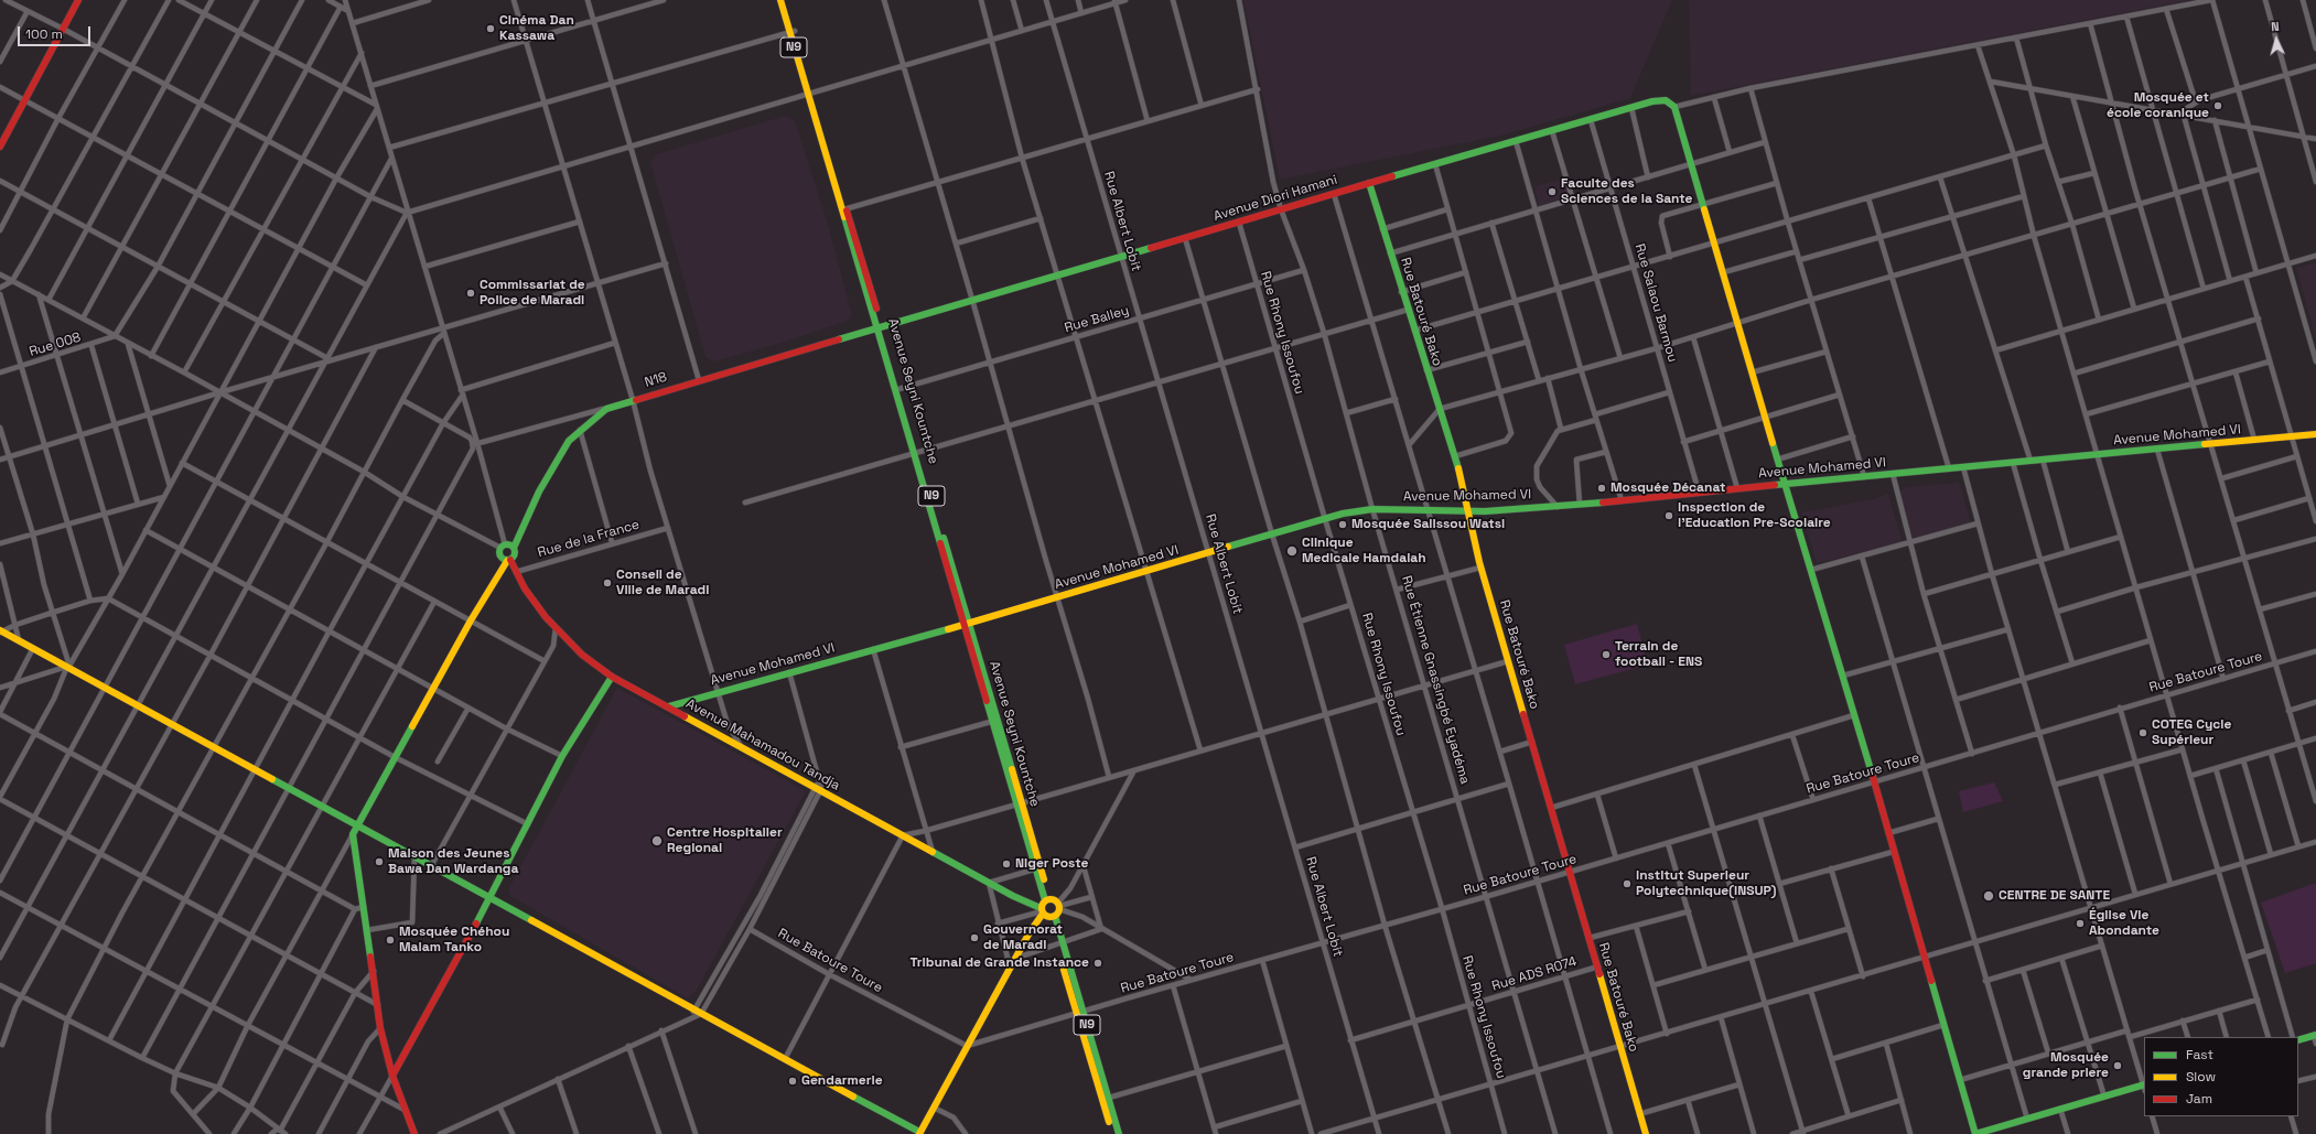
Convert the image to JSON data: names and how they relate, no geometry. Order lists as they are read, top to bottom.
{
  "streets": {
    "main road": [
      "N9",
      "Avenue Diori Hamani",
      "Rue Batouré Bako",
      "N18",
      "Avenue Seyni Kountche",
      "Avenue Mohamed VI",
      "Avenue Mahamadou Tandja"
    ],
    "street": [
      "Rue Albert Lobit",
      "Rue Salaou Barmou",
      "Rue Balley",
      "Rue Rhony Issoufou",
      "Rue 008",
      "Rue de la France",
      "Rue Batoure Toure",
      "Rue Étienne Gnassingbé Eyadéma",
      "Rue ADS R074"
    ]
  },
  "crossings": [
    ["N9", "Avenue Seyni Kountche"],
    ["N9", "Rue Batoure Toure"],
    ["N9", "Avenue Mahamadou Tandja"],
    ["Avenue Diori Hamani", "Rue Albert Lobit"],
    ["Avenue Diori Hamani", "Rue Salaou Barmou"],
    ["Avenue Diori Hamani", "Rue Batouré Bako"],
    ["Avenue Diori Hamani", "Rue Rhony Issoufou"],
    ["Avenue Diori Hamani", "N18"],
    ["Avenue Diori Hamani", "Avenue Seyni Kountche"],
    ["Avenue Diori Hamani", "Rue Étienne Gnassingbé Eyadéma"],
    ["Rue Albert Lobit", "Rue Balley"],
    ["Rue Albert Lobit", "Avenue Mohamed VI"],
    ["Rue Albert Lobit", "Rue Batoure Toure"],
    ["Rue Albert Lobit", "Rue ADS R074"],
    ["Rue Salaou Barmou", "Avenue Mohamed VI"],
    ["Rue Batouré Bako", "Avenue Mohamed VI"],
    ["Rue Batouré Bako", "Rue Batoure Toure"],
    ["Rue Batouré Bako", "Rue ADS R074"],
    ["Rue Balley", "Rue Rhony Issoufou"],
    ["Rue Balley", "Avenue Seyni Kountche"],
    ["Rue Balley", "Rue Étienne Gnassingbé Eyadéma"],
    ["Rue Rhony Issoufou", "Avenue Mohamed VI"],
    ["Rue Rhony Issoufou", "Rue Batoure Toure"],
    ["Rue Rhony Issoufou", "Rue ADS R074"],
    ["N18", "Avenue Seyni Kountche"],
    ["N18", "Avenue Mahamadou Tandja"],
    ["Avenue Seyni Kountche", "Avenue Mohamed VI"],
    ["Avenue Mohamed VI", "Rue Étienne Gnassingbé Eyadéma"],
    ["Avenue Mohamed VI", "Avenue Mahamadou Tandja"],
    ["Rue de la France", "Avenue Mahamadou Tandja"],
    ["Rue Batoure Toure", "Rue Étienne Gnassingbé Eyadéma"],
    ["Rue Étienne Gnassingbé Eyadéma", "Rue ADS R074"]
  ],
  "places": [
    "Cinéma Dan Kassawa",
    "Mosquée et école coranique",
    "Faculte des Sciences de la Sante",
    "Commissariat de Police de Maradi",
    "Mosquée Décanat",
    "Inspection de l'Education Pre-Scolaire",
    "Mosquée Salissou Watsi",
    "Clinique Medicale Hamdalah",
    "Conseil de Ville de Maradi",
    "Terrain de football - ENS",
    "COTEG Cycle Supérieur",
    "Centre Hospitalier Regional",
    "Maison des Jeunes Bawa Dan Wardanga",
    "Niger Poste",
    "Institut Superieur Polytechnique(INSUP)",
    "CENTRE DE SANTE",
    "Église Vie Abondante",
    "Gouvernorat de Maradi",
    "Mosquée Chéhou Malam Tanko",
    "Tribunal de Grande Instance",
    "Mosquée grande priere",
    "Gendarmerie"
  ],
  "legend": ["Fast", "Slow", "Jam"],
  "scale_bar": "100 m",
  "north": "top"
}
